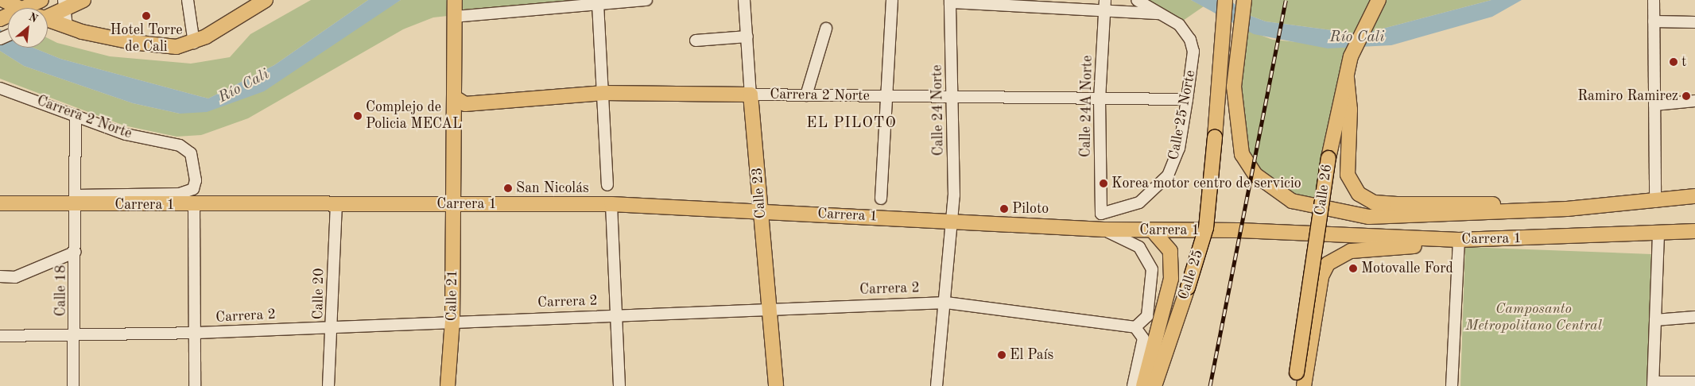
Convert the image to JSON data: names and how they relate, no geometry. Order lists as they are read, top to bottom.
{
  "streets": {
    "main road": [
      "Carrera 2 Norte",
      "Calle 25 Norte",
      "Calle 26",
      "Calle 23",
      "Carrera 1",
      "Calle 25",
      "Calle 21"
    ],
    "street": [
      "Calle 24A Norte",
      "Calle 24 Norte",
      "Carrera 2",
      "Calle 18",
      "Calle 20"
    ]
  },
  "crossings": [
    ["Carrera 2 Norte", "Calle 24A Norte"],
    ["Carrera 2 Norte", "Calle 24 Norte"],
    ["Carrera 2 Norte", "Calle 25 Norte"],
    ["Carrera 2 Norte", "Calle 23"],
    ["Carrera 2 Norte", "Carrera 1"],
    ["Carrera 2 Norte", "Calle 18"],
    ["Carrera 2 Norte", "Calle 21"],
    ["Calle 24A Norte", "Carrera 1"],
    ["Calle 24 Norte", "Carrera 1"],
    ["Calle 24 Norte", "Carrera 2"],
    ["Calle 25 Norte", "Carrera 1"],
    ["Calle 25 Norte", "Calle 25"],
    ["Calle 23", "Carrera 1"],
    ["Calle 23", "Carrera 2"],
    ["Carrera 1", "Calle 18"],
    ["Carrera 1", "Calle 20"],
    ["Carrera 1", "Calle 21"],
    ["Carrera 2", "Calle 18"],
    ["Carrera 2", "Calle 20"],
    ["Carrera 2", "Calle 21"]
  ],
  "districts": ["EL PILOTO"],
  "water": ["Río Cali"],
  "parks": ["Camposanto Metropolitano Central"],
  "places": [
    "Hotel Torre de Cali",
    "t",
    "Ramiro Ramirez",
    "Complejo de Policia MECAL",
    "Korea motor centro de servicio",
    "San Nicolás",
    "Piloto",
    "Motovalle Ford",
    "El País"
  ],
  "north": "top right"
}
